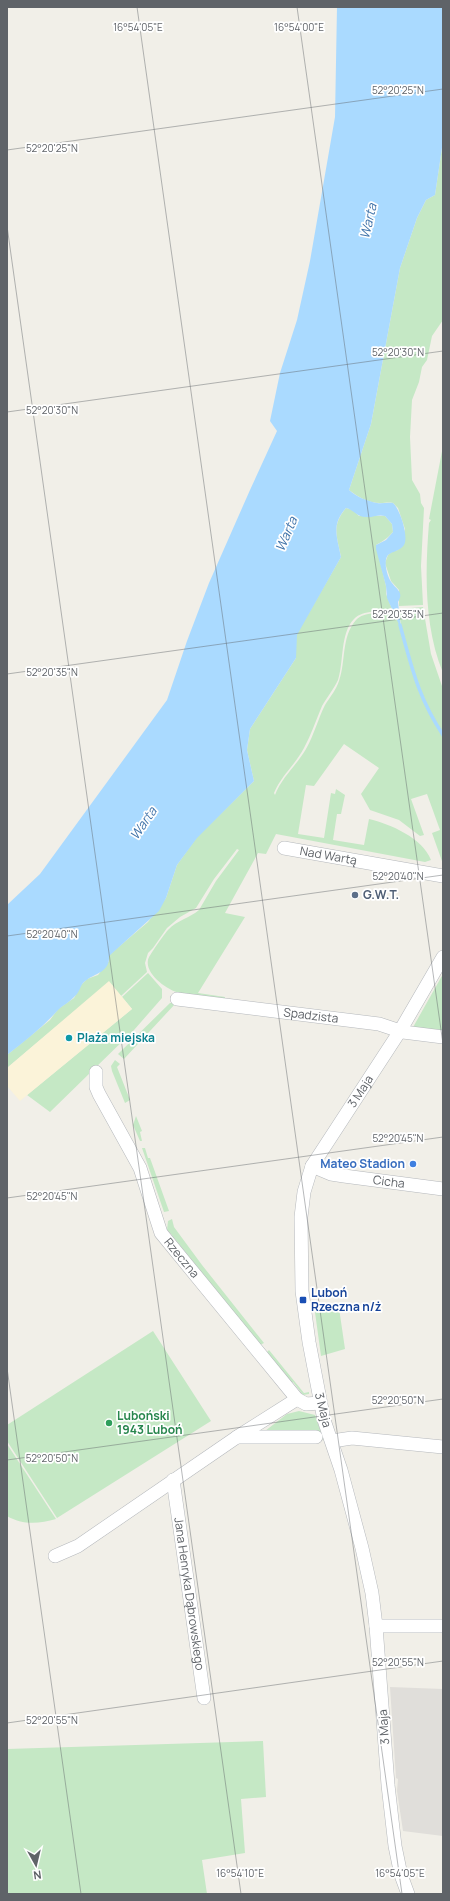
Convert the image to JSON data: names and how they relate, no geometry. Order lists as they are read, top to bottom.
{
  "streets": {
    "street": [
      "Nad Wartą",
      "Spadzista",
      "3 Maja",
      "Cicha",
      "Rzeczna",
      "Jana Henryka Dąbrowskiego"
    ]
  },
  "crossings": [
    ["Spadzista", "3 Maja"],
    ["3 Maja", "Cicha"]
  ],
  "water": ["Warta"],
  "places": {
    "other": [
      "G.W.T.",
      "Plaża miejska",
      "Mateo Stadion",
      "Luboński 1943 Luboń"
    ],
    "transit": ["Luboń Rzeczna n/ż"]
  },
  "north": "bottom",
  "coordinates": [
    "16°54'05\"E",
    "16°54'00\"E",
    "52°20'25\"N",
    "52°20'30\"N",
    "52°20'35\"N",
    "52°20'40\"N",
    "52°20'45\"N",
    "52°20'50\"N",
    "52°20'55\"N",
    "16°54'10\"E"
  ]
}
